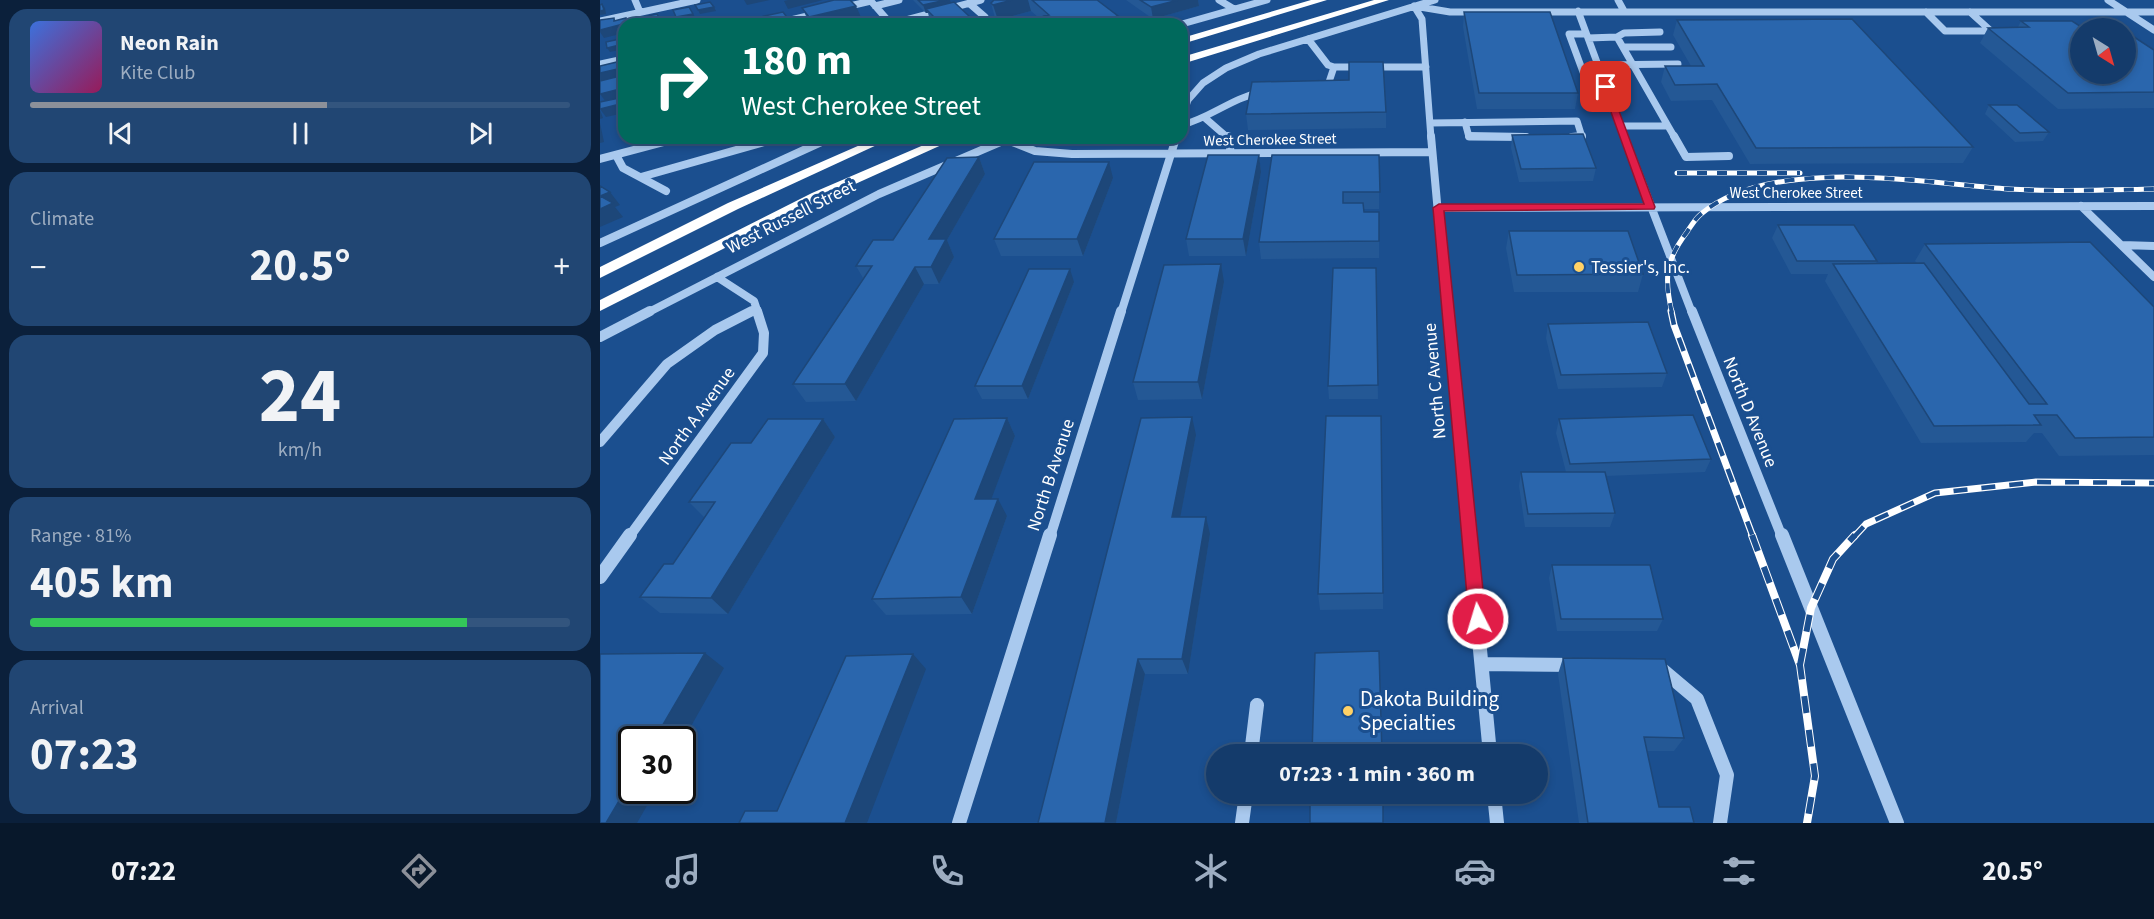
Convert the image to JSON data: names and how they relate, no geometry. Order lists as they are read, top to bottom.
{
  "streets": {
    "highway": ["West Russell Street"],
    "street": [
      "West Cherokee Street",
      "North C Avenue",
      "North D Avenue",
      "North A Avenue",
      "North B Avenue"
    ]
  },
  "crossings": [
    ["West Cherokee Street", "North C Avenue"],
    ["West Cherokee Street", "North D Avenue"],
    ["West Cherokee Street", "North B Avenue"]
  ],
  "places": ["Tessier's, Inc.", "Dakota Building Specialties"],
  "north": "bottom right",
  "page": {
    "turn": ["180 m", "West Cherokee Street"],
    "song": ["Neon Rain", "Kite Club"],
    "tile": [
      "Climate",
      ["24", "km/h"],
      ["Range · 81%", "405 km"],
      ["Arrival", "07:23"]
    ],
    "heat": ["−", "20.5°", "+"],
    "limit": "30",
    "trip": "07:23 · 1 min · 360 m",
    "tabs": ["07:22", "20.5°"]
  }
}
